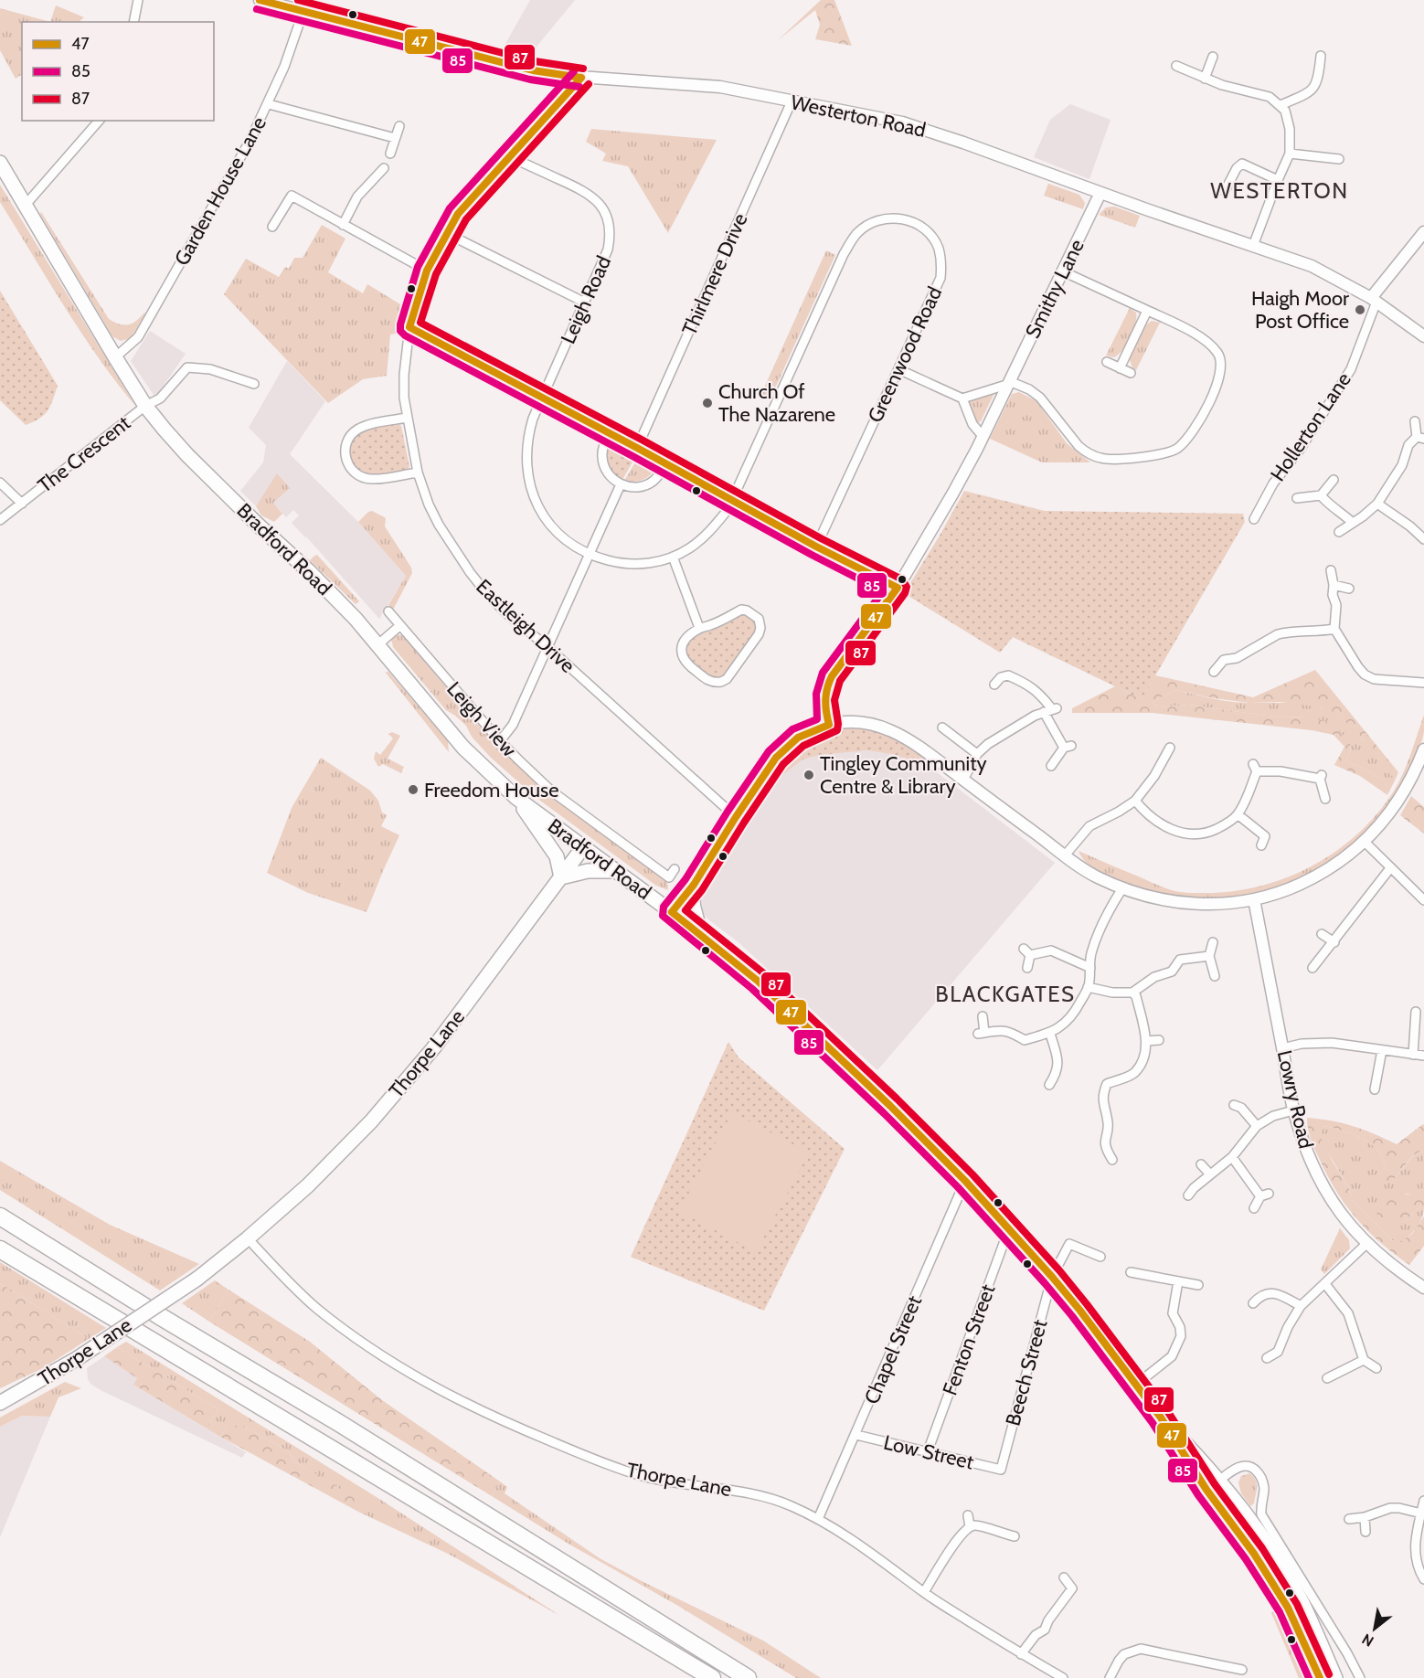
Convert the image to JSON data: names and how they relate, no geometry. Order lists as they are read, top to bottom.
{
  "streets": {
    "main road": ["Bradford Road", "Thorpe Lane"],
    "street": [
      "Westerton Road",
      "Garden House Lane",
      "Thirlmere Drive",
      "Smithy Lane",
      "Leigh Road",
      "Greenwood Road",
      "Hollerton Lane",
      "The Crescent",
      "Eastleigh Drive",
      "Leigh View",
      "Lowry Road",
      "Fenton Street",
      "Chapel Street",
      "Beech Street",
      "Low Street"
    ]
  },
  "crossings": [
    ["Westerton Road", "Garden House Lane"],
    ["Westerton Road", "Thirlmere Drive"],
    ["Westerton Road", "Smithy Lane"],
    ["Westerton Road", "Hollerton Lane"],
    ["Westerton Road", "Eastleigh Drive"],
    ["Garden House Lane", "Bradford Road"],
    ["Leigh Road", "Greenwood Road"],
    ["Leigh Road", "Eastleigh Drive"],
    ["The Crescent", "Bradford Road"],
    ["Bradford Road", "Thorpe Lane"],
    ["Bradford Road", "Fenton Street"],
    ["Bradford Road", "Chapel Street"],
    ["Bradford Road", "Beech Street"],
    ["Thorpe Lane", "Chapel Street"],
    ["Fenton Street", "Low Street"],
    ["Chapel Street", "Low Street"],
    ["Beech Street", "Low Street"]
  ],
  "districts": ["WESTERTON", "BLACKGATES"],
  "places": [
    "Haigh Moor Post Office",
    "Church Of The Nazarene",
    "Tingley Community Centre & Library",
    "Freedom House"
  ],
  "lines": ["transit line 47", "transit line 87", "transit line 85"],
  "legend": ["47", "85", "87"],
  "north": "bottom left"
}
